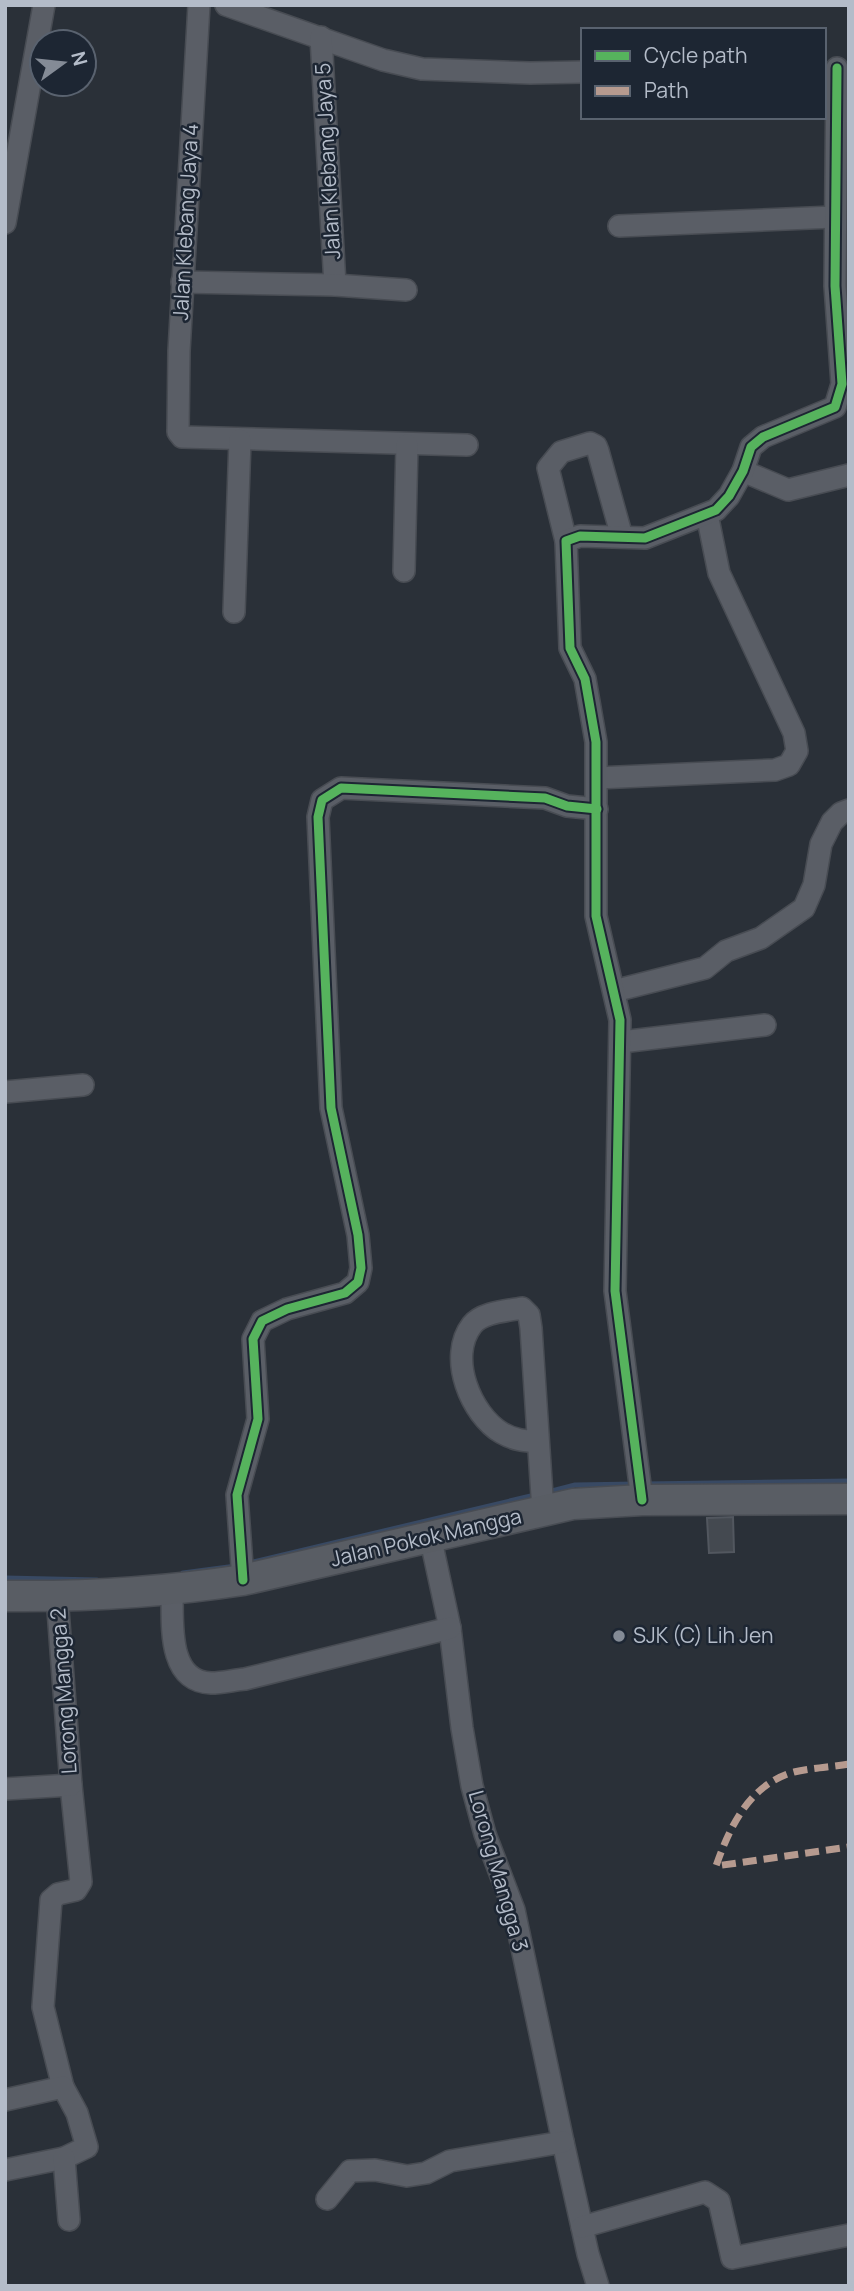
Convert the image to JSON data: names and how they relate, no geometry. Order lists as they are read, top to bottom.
{
  "streets": {
    "main road": ["Jalan Pokok Mangga"],
    "street": [
      "Jalan Klebang Jaya 5",
      "Jalan Klebang Jaya 4",
      "Lorong Mangga 2",
      "Lorong Mangga 3"
    ]
  },
  "crossings": [
    ["Jalan Pokok Mangga", "Lorong Mangga 2"],
    ["Jalan Pokok Mangga", "Lorong Mangga 3"]
  ],
  "places": ["SJK (C) Lih Jen"],
  "legend": ["Cycle path", "Path"],
  "north": "right"
}
